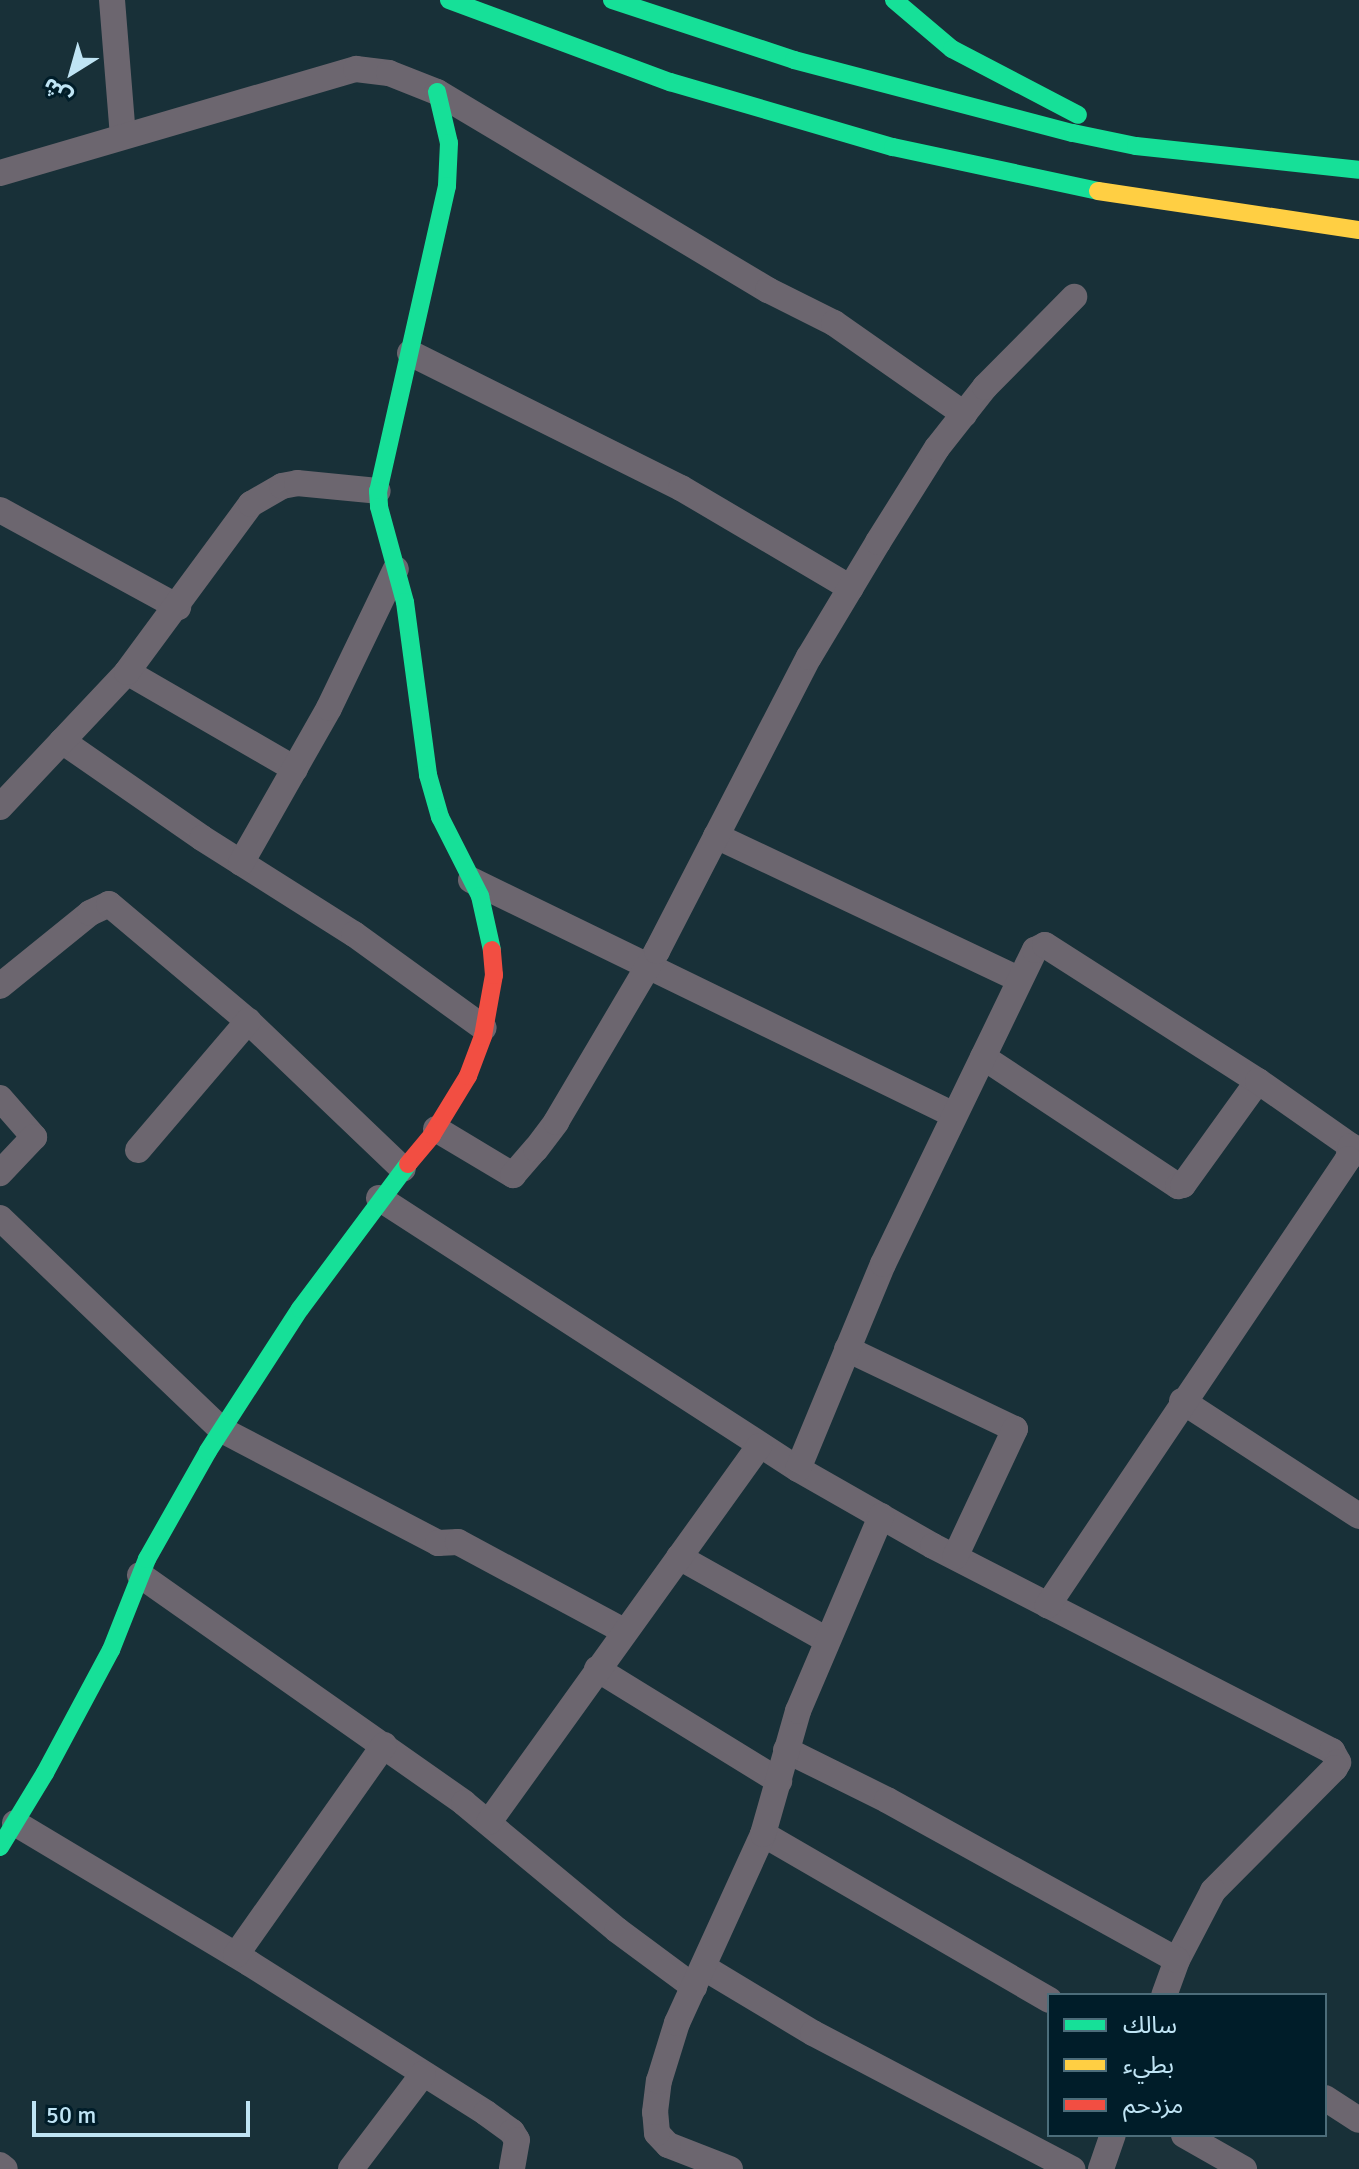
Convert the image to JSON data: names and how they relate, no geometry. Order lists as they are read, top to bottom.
{
  "legend": ["سالك", "بطيء", "مزدحم"],
  "scale_bar": "50 m",
  "north": "bottom left"
}
